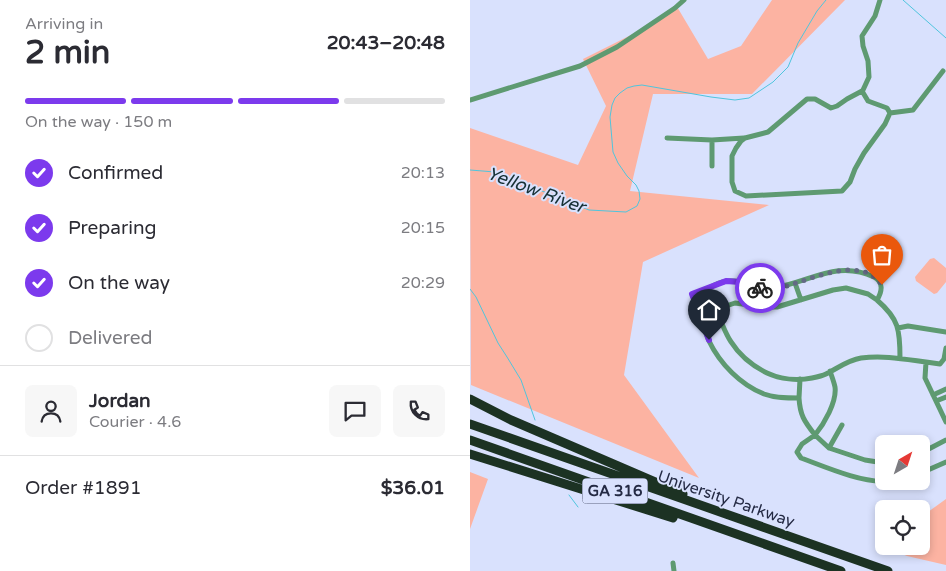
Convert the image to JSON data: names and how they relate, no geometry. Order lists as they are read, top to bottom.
{
  "streets": {
    "highway": ["GA 316", "University Parkway"]
  },
  "water": ["Yellow River"],
  "north": "top right",
  "page": {
    "heading": ["2 min", "Arriving in", "20:43–20:48"],
    "panel": [
      "Jordan",
      "Courier · 4.6",
      "Order #1891",
      "$36.01"
    ],
    "bar": "On the way · 150 m",
    "list": [
      ["Confirmed", "20:13"],
      ["Preparing", "20:15"],
      ["On the way", "20:29"],
      "Delivered"
    ]
  }
}
